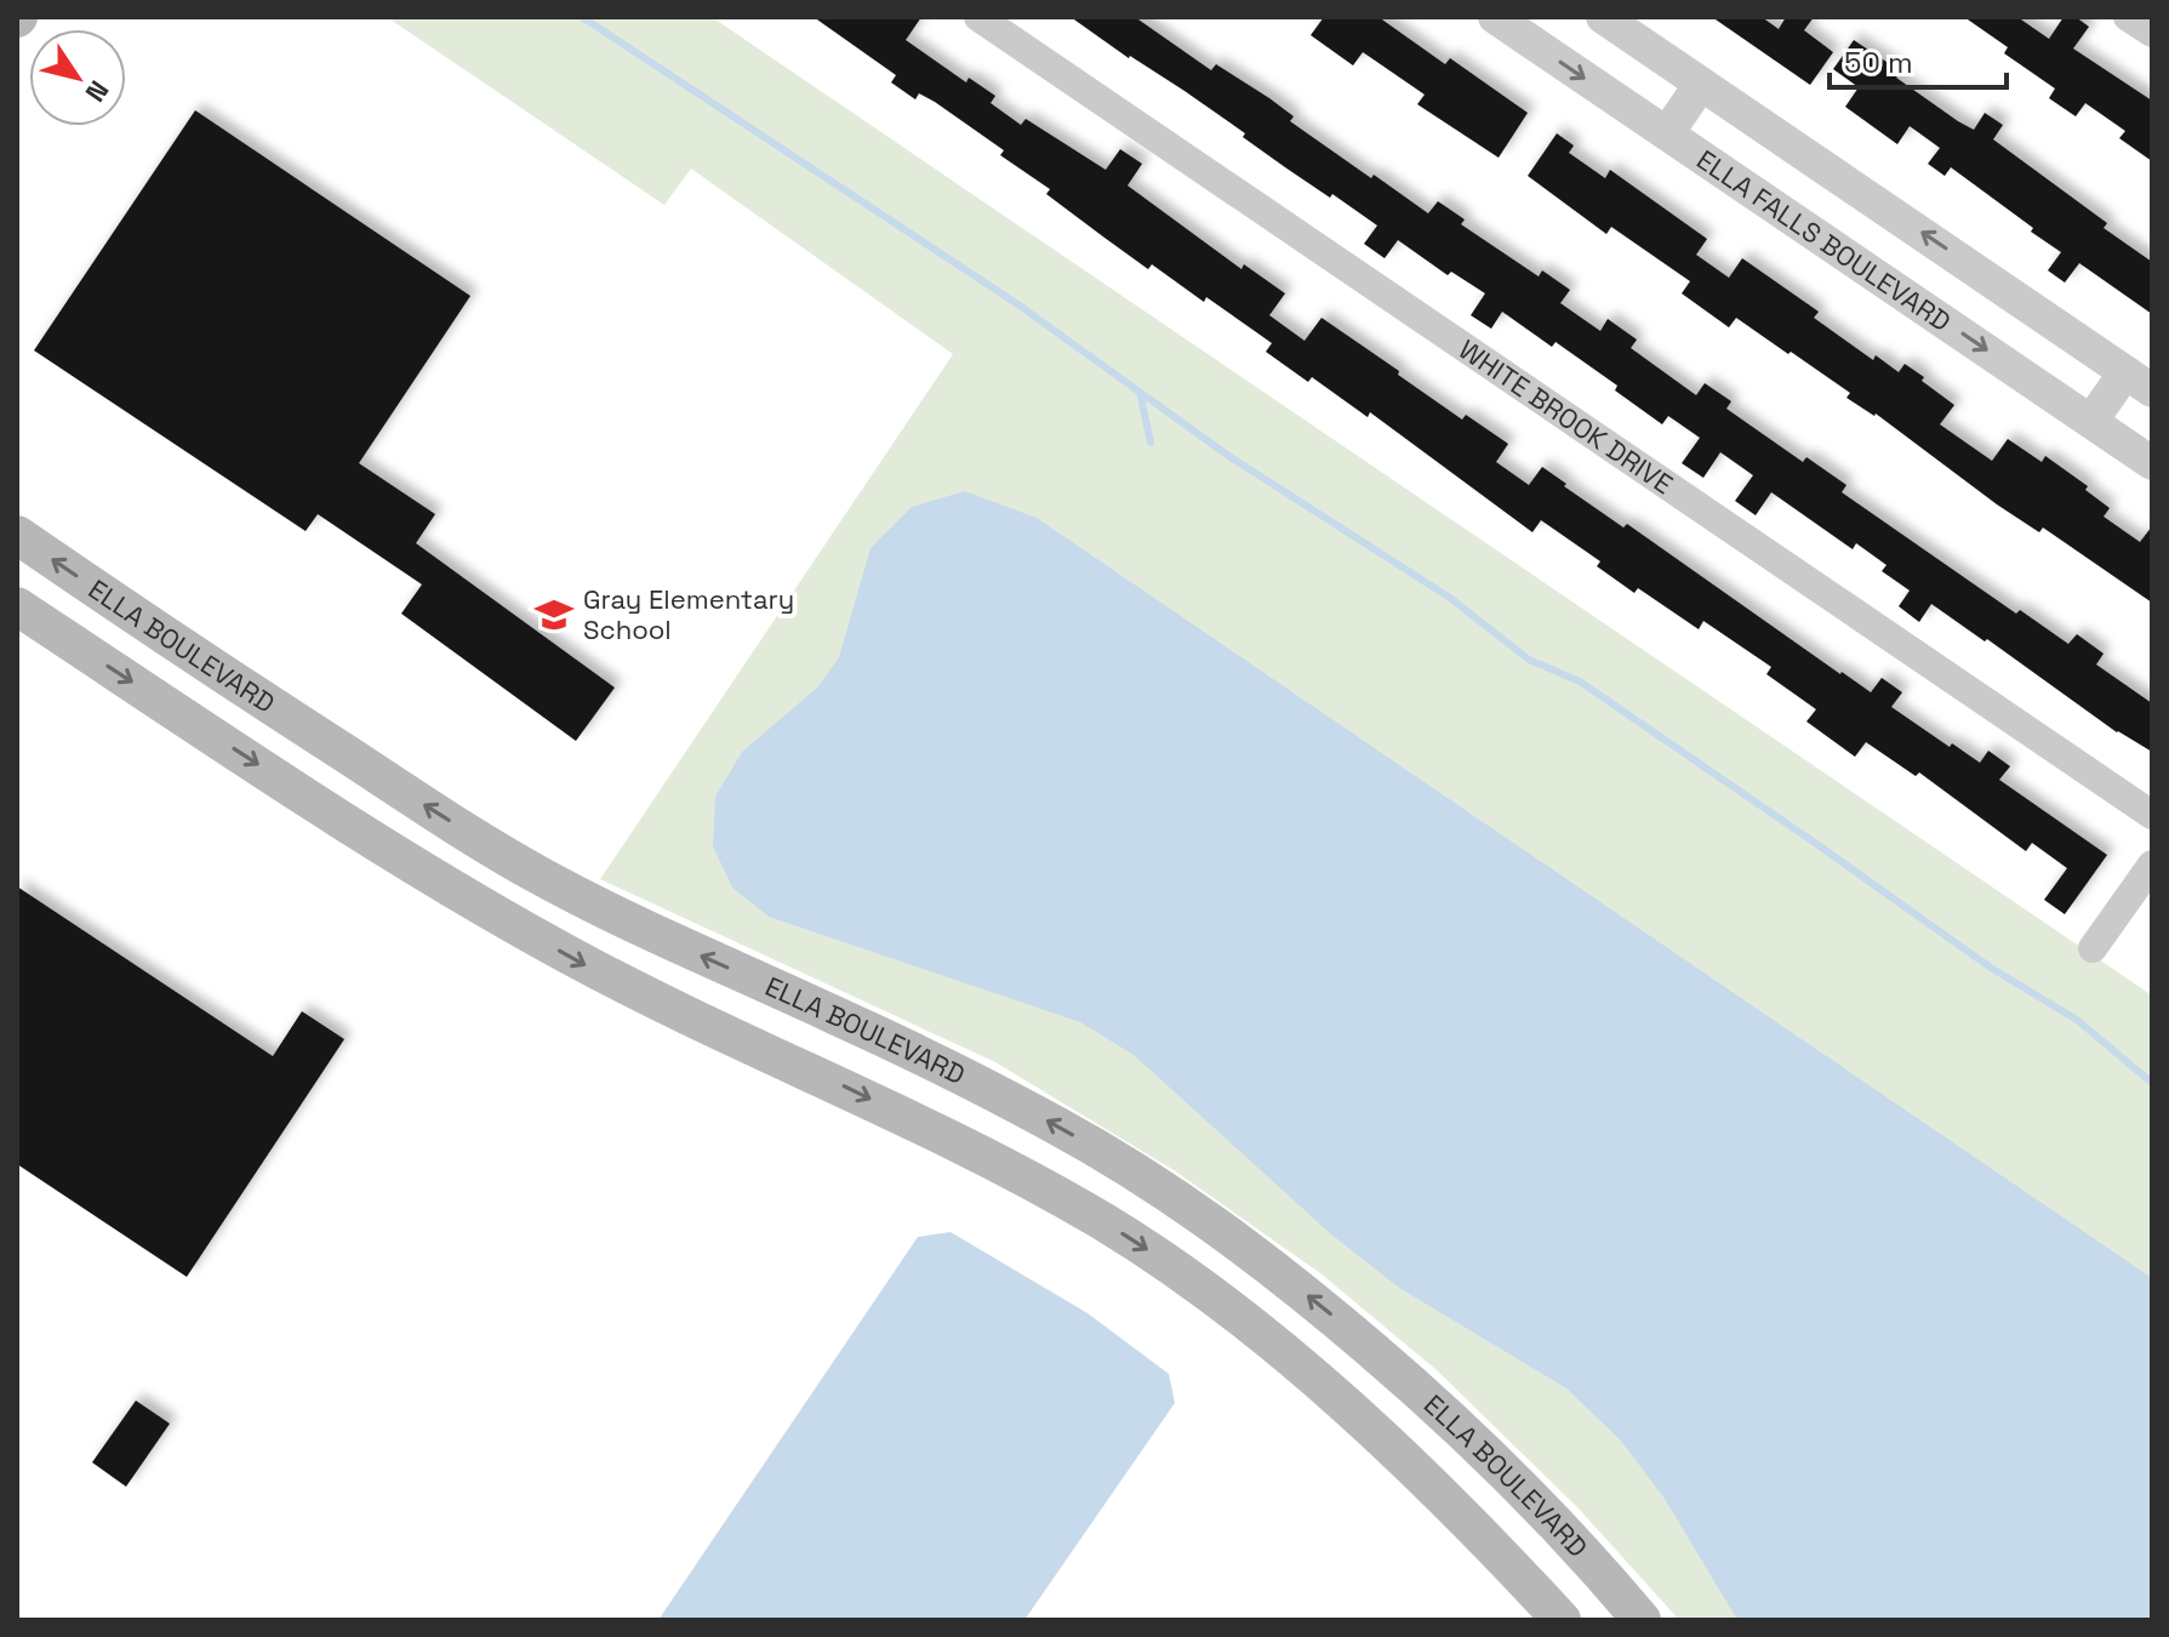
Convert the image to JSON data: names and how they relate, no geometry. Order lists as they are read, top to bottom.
{
  "streets": {
    "main road": ["ELLA BOULEVARD"],
    "street": ["ELLA FALLS BOULEVARD", "WHITE BROOK DRIVE"]
  },
  "places": {
    "school or university": ["Gray Elementary School"]
  },
  "scale_bar": "50 m",
  "north": "bottom right"
}
